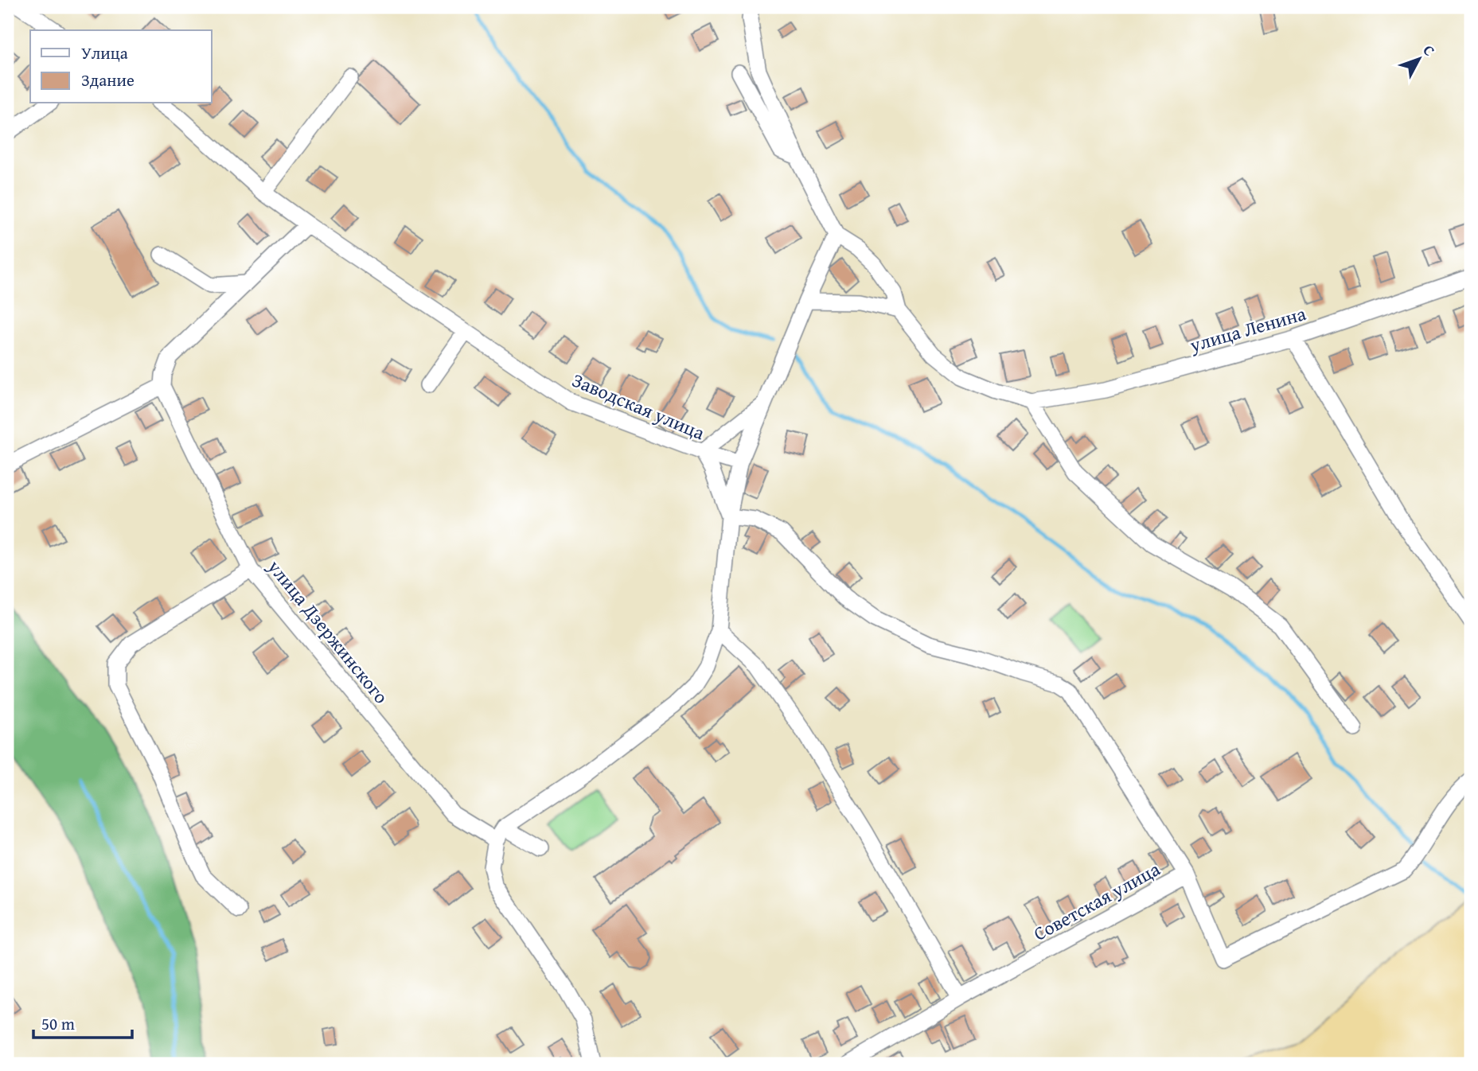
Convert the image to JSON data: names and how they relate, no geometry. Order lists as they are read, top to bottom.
{
  "streets": {
    "street": [
      "улица Ленина",
      "Заводская улица",
      "улица Дзержинского",
      "Советская улица"
    ]
  },
  "crossings": [
    ["Заводская улица", "улица Дзержинского"]
  ],
  "legend": ["Улица", "Здание"],
  "scale_bar": "50 m",
  "north": "top right"
}
